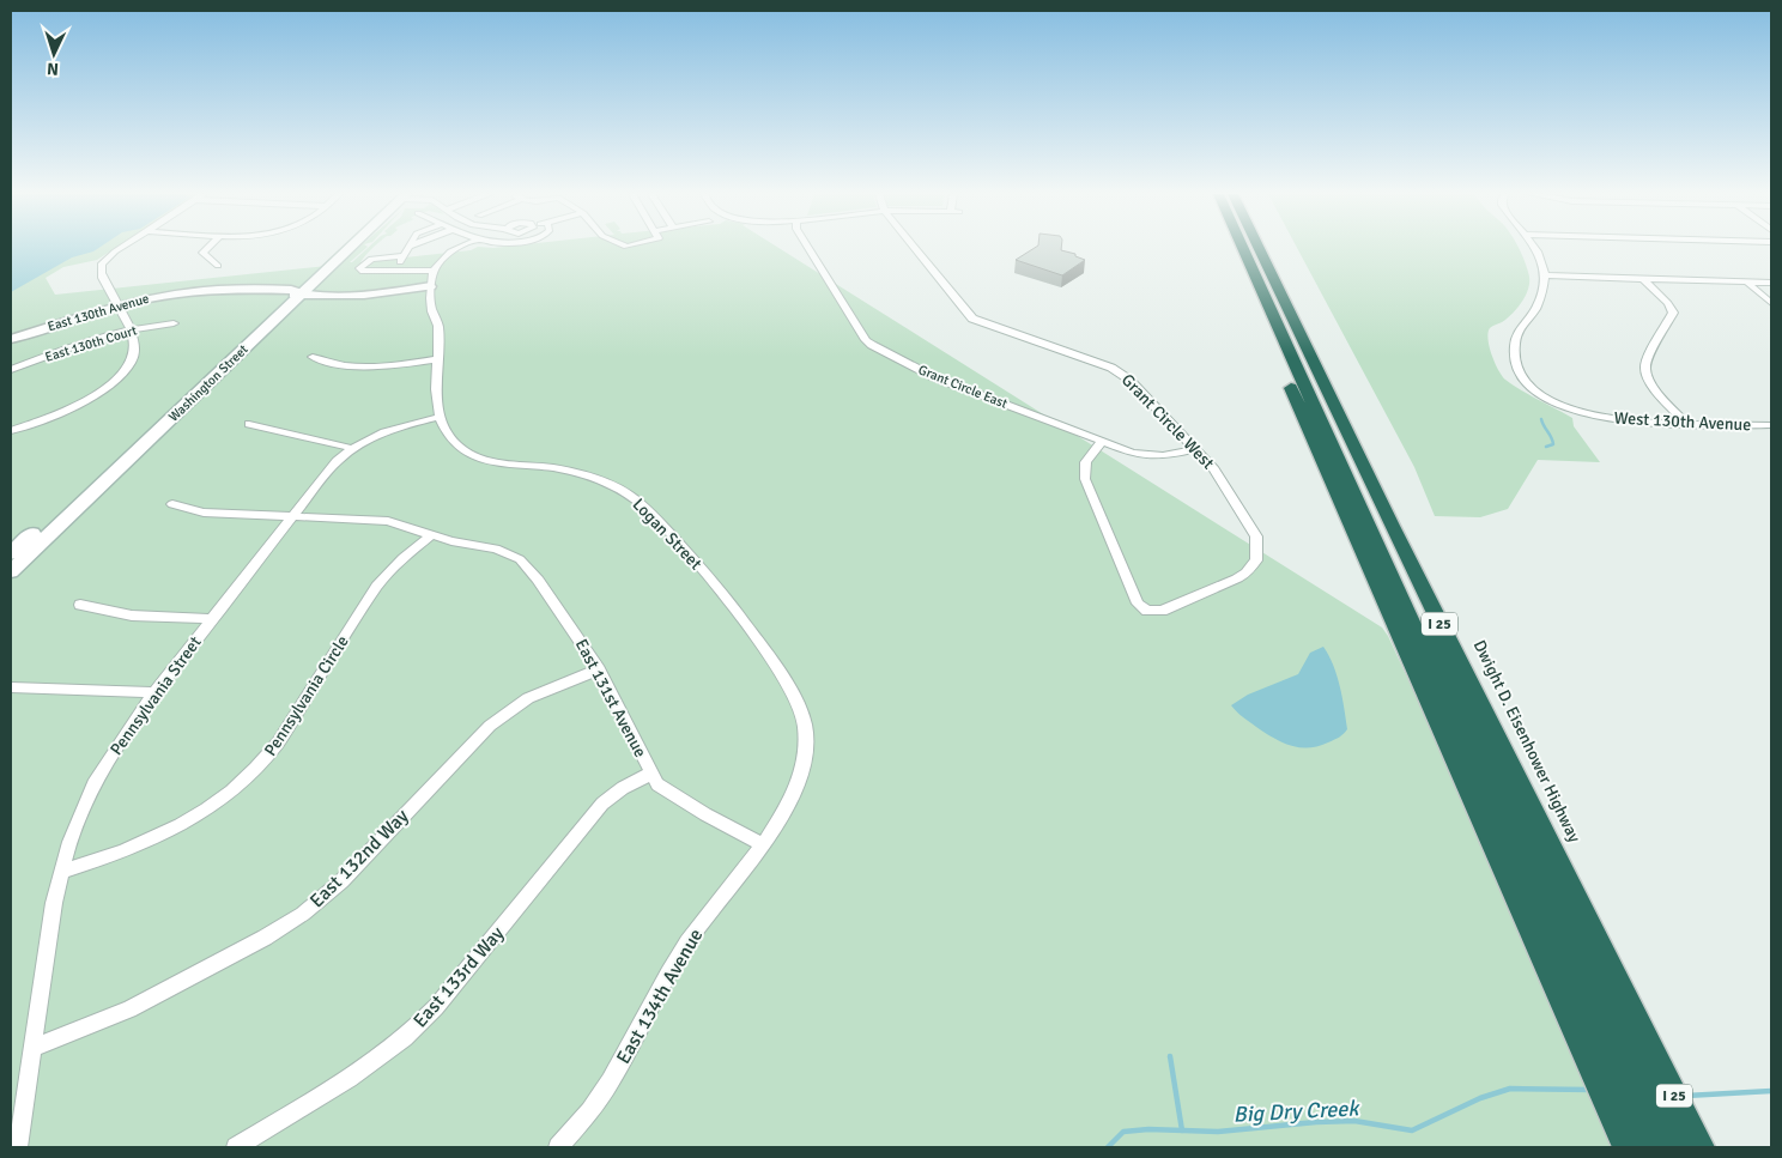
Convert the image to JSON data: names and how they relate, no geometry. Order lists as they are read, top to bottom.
{
  "streets": {
    "highway": ["I 25", "Dwight D. Eisenhower Highway"],
    "main road": ["Washington Street"],
    "street": [
      "East 130th Avenue",
      "East 130th Court",
      "Grant Circle East",
      "Grant Circle West",
      "West 130th Avenue",
      "Logan Street",
      "Pennsylvania Street",
      "Pennsylvania Circle",
      "East 131st Avenue",
      "East 132nd Way",
      "East 133rd Way",
      "East 134th Avenue"
    ]
  },
  "crossings": [
    ["East 130th Avenue", "Washington Street"],
    ["East 130th Avenue", "Logan Street"],
    ["Grant Circle East", "Grant Circle West"],
    ["Logan Street", "Pennsylvania Street"],
    ["Logan Street", "East 131st Avenue"],
    ["Logan Street", "East 134th Avenue"],
    ["Pennsylvania Street", "Pennsylvania Circle"],
    ["Pennsylvania Street", "East 131st Avenue"],
    ["Pennsylvania Street", "East 132nd Way"],
    ["Pennsylvania Circle", "East 131st Avenue"],
    ["East 131st Avenue", "East 132nd Way"],
    ["East 131st Avenue", "East 133rd Way"],
    ["East 131st Avenue", "East 134th Avenue"]
  ],
  "water": ["Big Dry Creek"],
  "north": "bottom"
}
